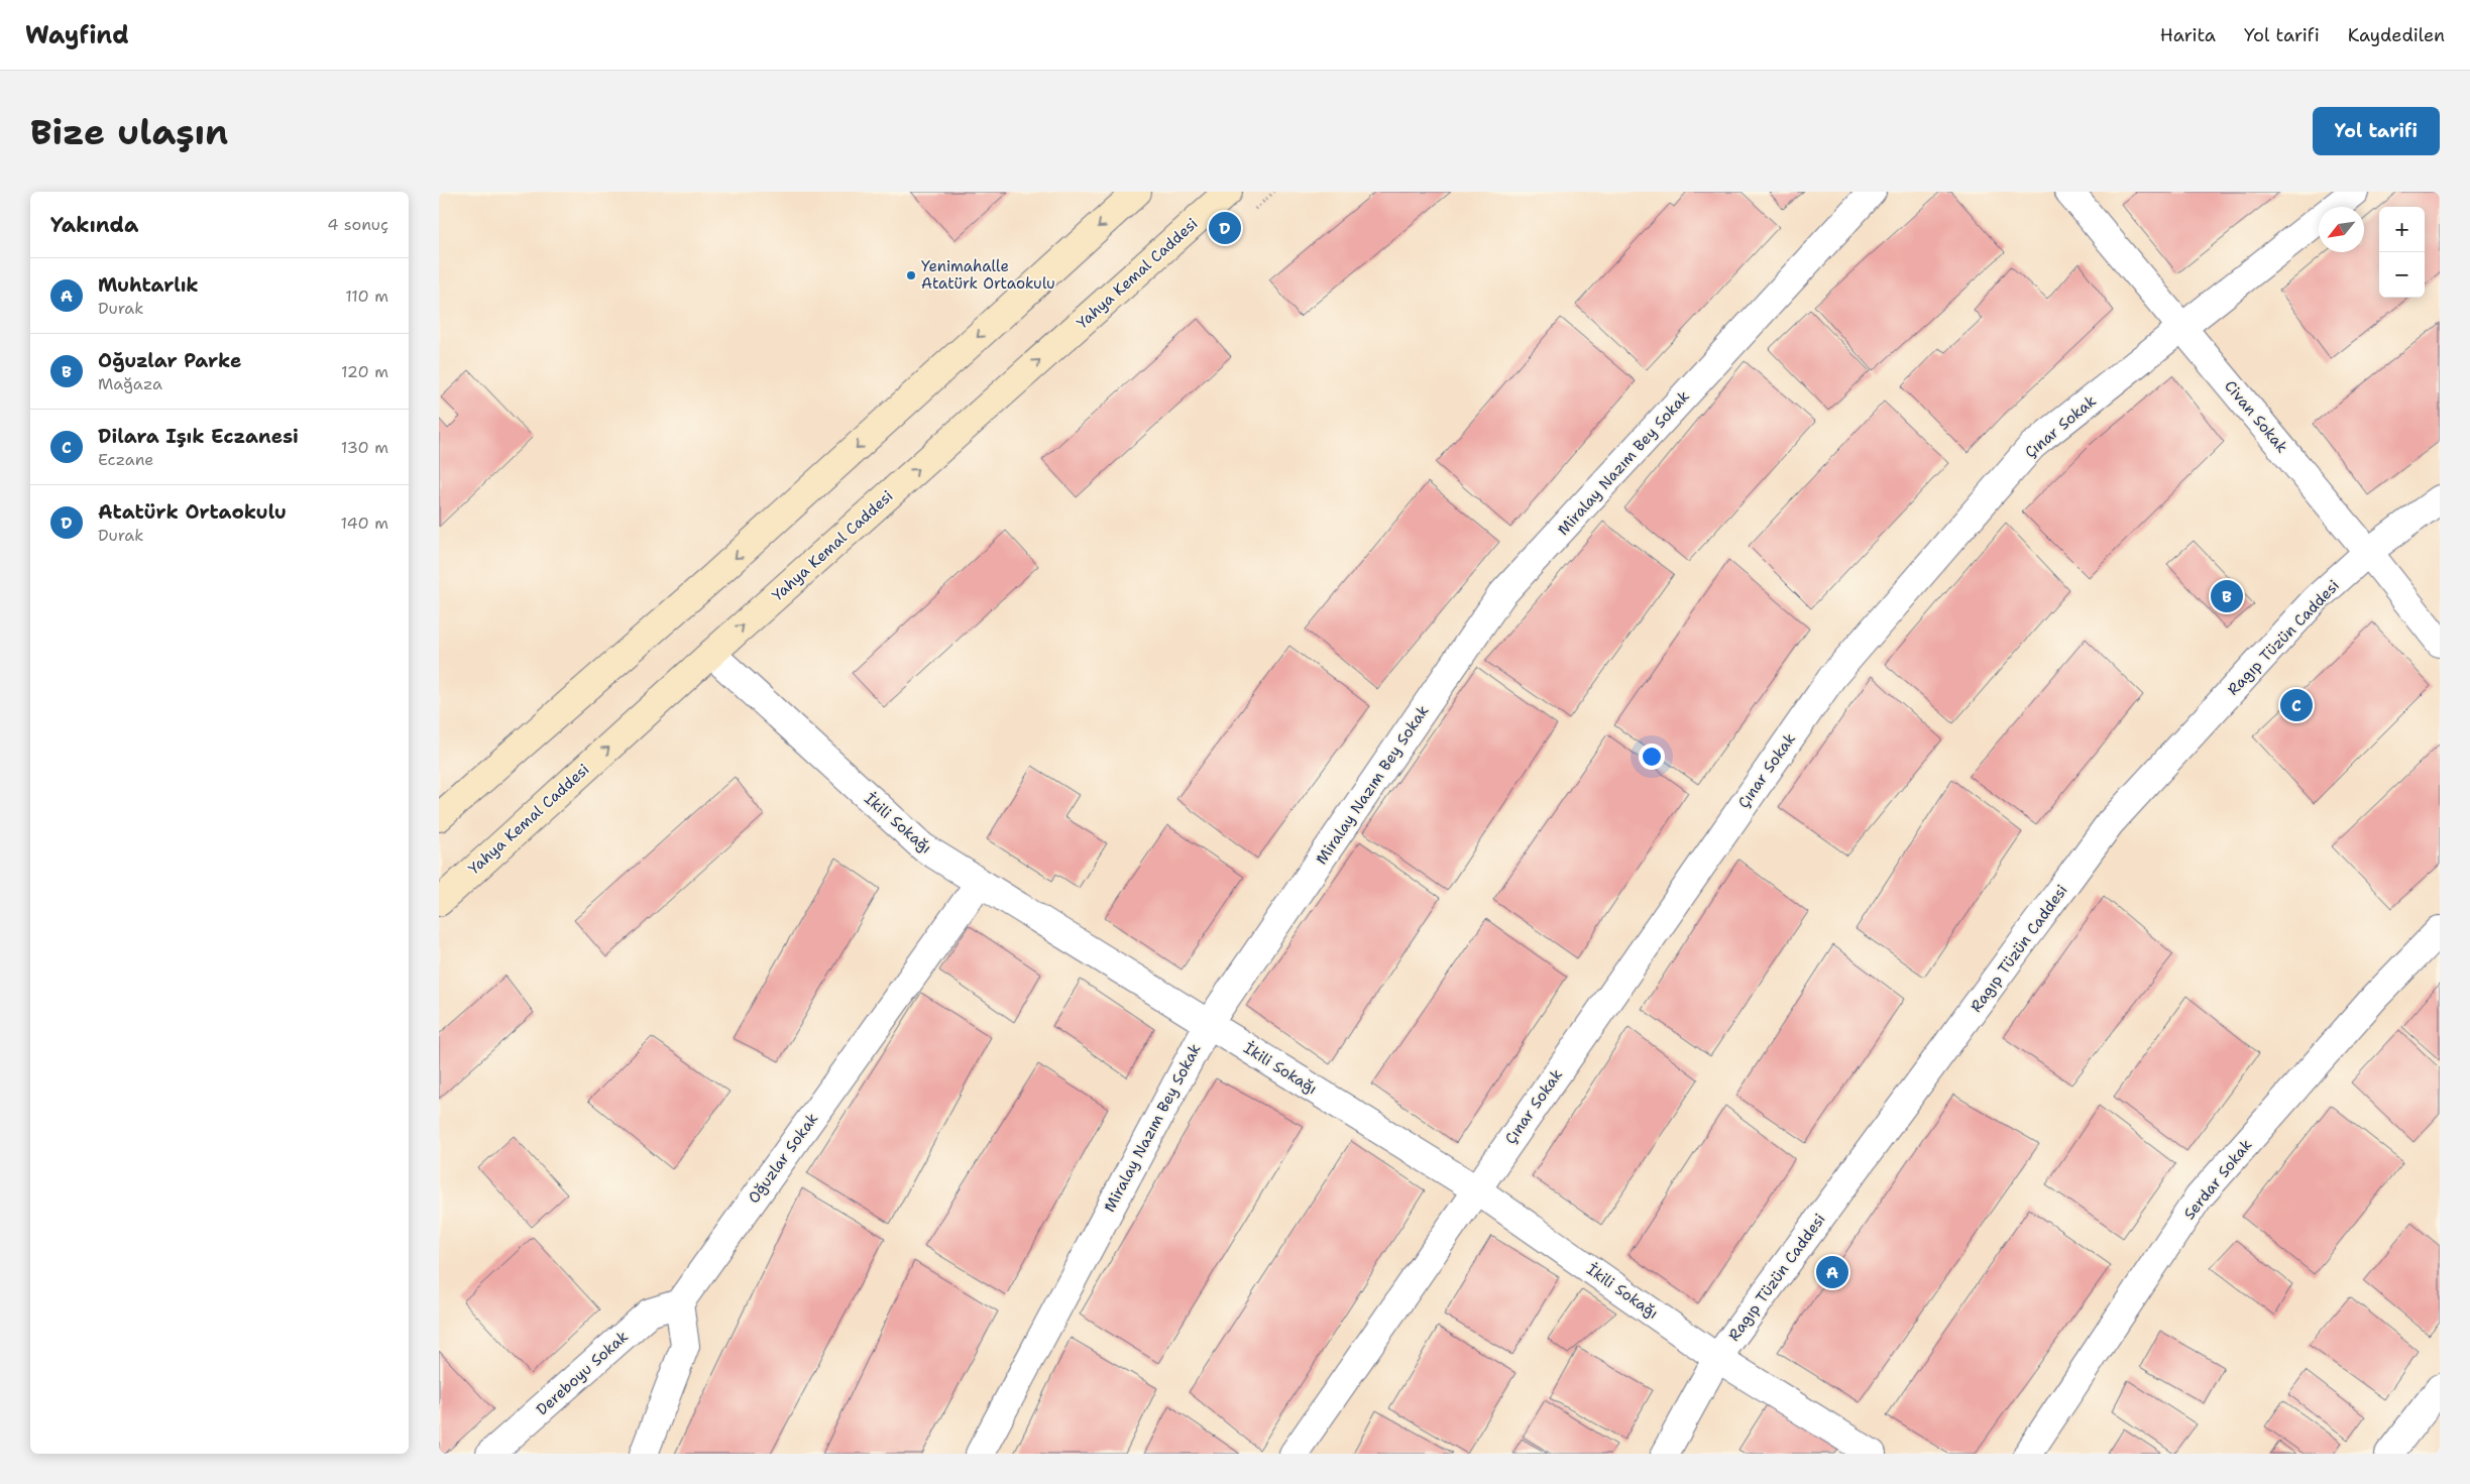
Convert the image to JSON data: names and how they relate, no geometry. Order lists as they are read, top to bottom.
{
  "streets": {
    "main road": ["Yahya Kemal Caddesi"],
    "street": [
      "Civan Sokak",
      "Çınar Sokak",
      "Miralay Nazım Bey Sokak",
      "Ragıp Tüzün Caddesi",
      "İkili Sokağı",
      "Oğuzlar Sokak",
      "Serdar Sokak",
      "Dereboyu Sokak"
    ]
  },
  "crossings": [
    ["Yahya Kemal Caddesi", "İkili Sokağı"],
    ["Civan Sokak", "Çınar Sokak"],
    ["Civan Sokak", "Ragıp Tüzün Caddesi"],
    ["Çınar Sokak", "İkili Sokağı"],
    ["Miralay Nazım Bey Sokak", "İkili Sokağı"],
    ["Ragıp Tüzün Caddesi", "İkili Sokağı"],
    ["İkili Sokağı", "Oğuzlar Sokak"],
    ["Oğuzlar Sokak", "Dereboyu Sokak"]
  ],
  "places": ["Yenimahalle Atatürk Ortaokulu"],
  "north": "bottom left",
  "page": {
    "header": "Wayfind",
    "nav": ["Harita", "Yol tarifi", "Kaydedilen"],
    "buttons": "Yol tarifi",
    "title": "Bize ulaşın",
    "heading": ["Yakında", "4 sonuç"],
    "map_buttons": ["+", "−"],
    "pins": [
      "D",
      "B",
      "C",
      "A"
    ],
    "list": [
      {
        "mark": "A",
        "name": "Muhtarlık",
        "note": "Durak",
        "value": "110 m"
      },
      {
        "mark": "B",
        "name": "Oğuzlar Parke",
        "note": "Mağaza",
        "value": "120 m"
      },
      {
        "mark": "C",
        "name": "Dilara Işık Eczanesi",
        "note": "Eczane",
        "value": "130 m"
      },
      {
        "mark": "D",
        "name": "Atatürk Ortaokulu",
        "note": "Durak",
        "value": "140 m"
      }
    ]
  }
}
